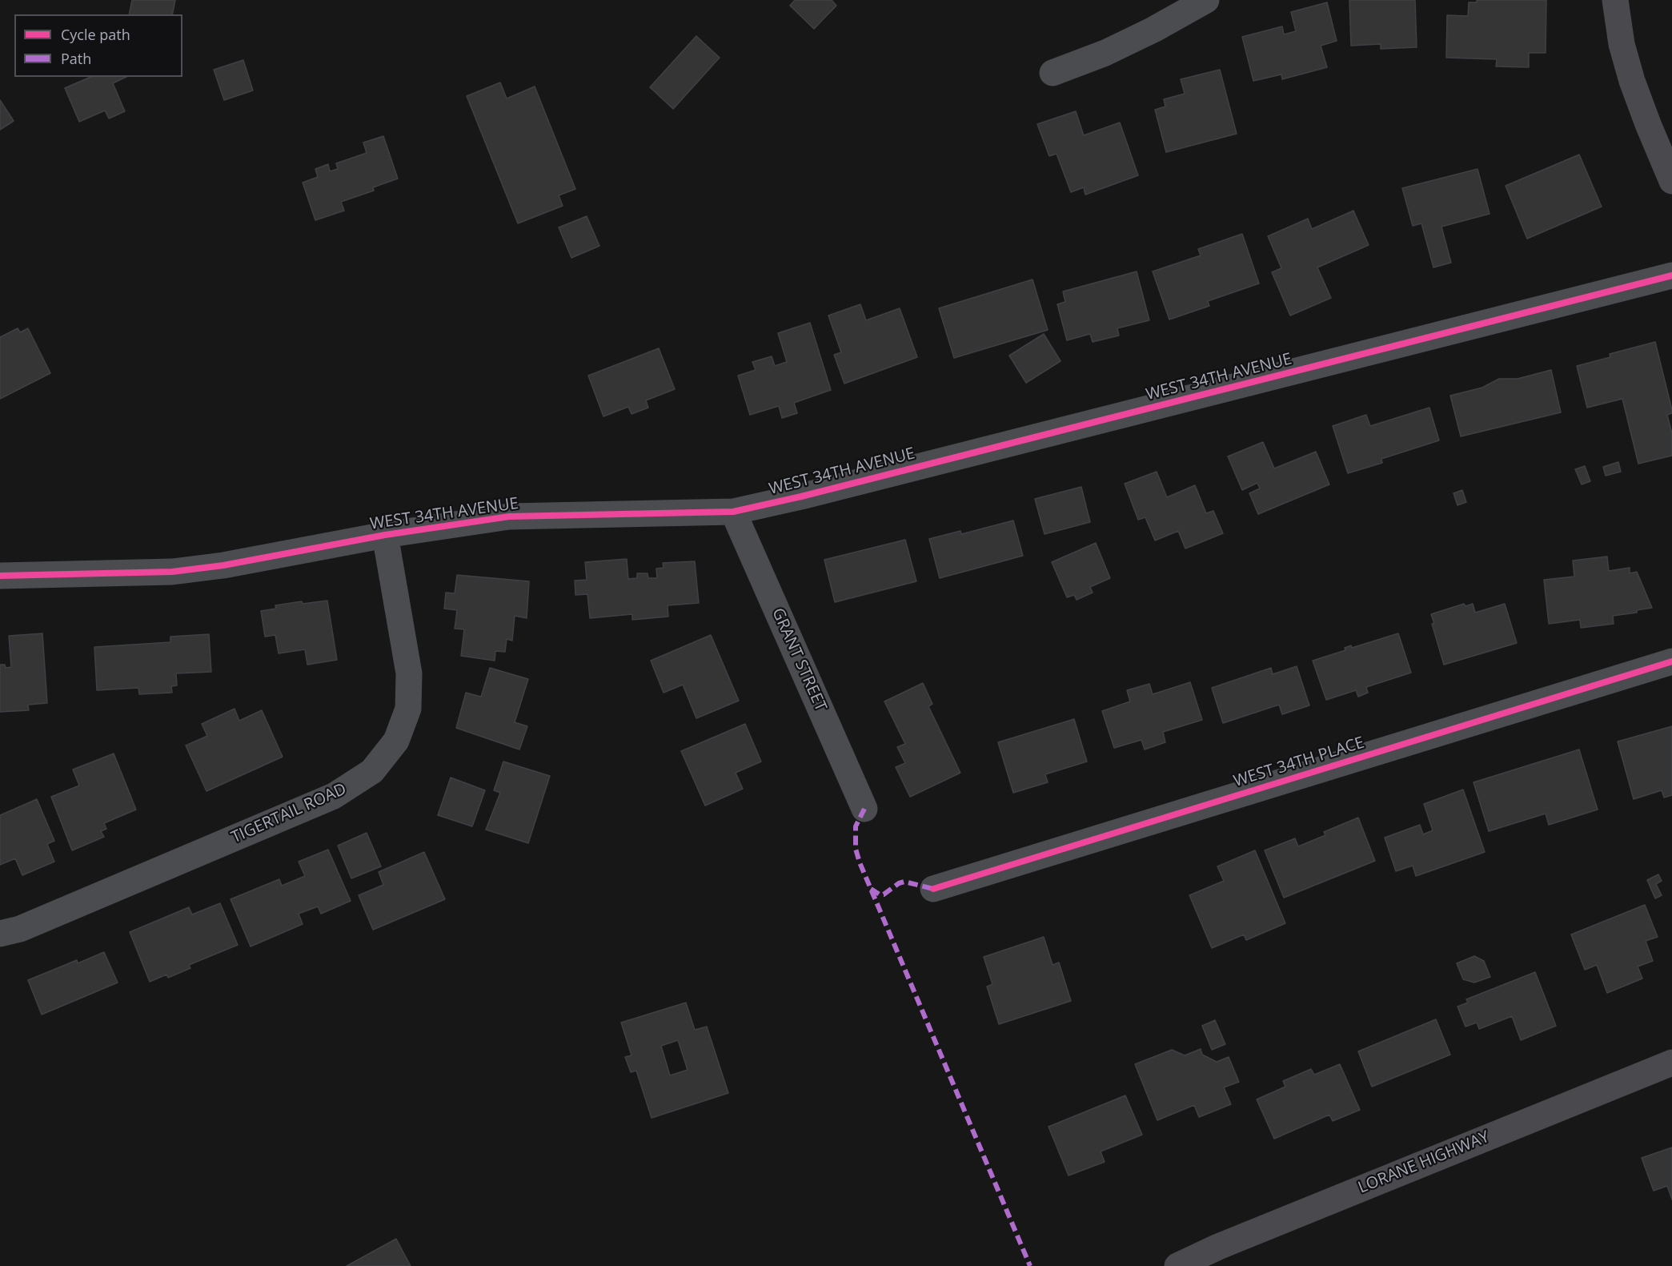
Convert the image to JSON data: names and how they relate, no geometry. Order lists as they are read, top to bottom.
{
  "streets": {
    "street": [
      "WEST 34TH AVENUE",
      "GRANT STREET",
      "WEST 34TH PLACE",
      "TIGERTAIL ROAD",
      "LORANE HIGHWAY"
    ]
  },
  "crossings": [
    ["WEST 34TH AVENUE", "GRANT STREET"],
    ["WEST 34TH AVENUE", "TIGERTAIL ROAD"]
  ],
  "legend": ["Cycle path", "Path"]
}
